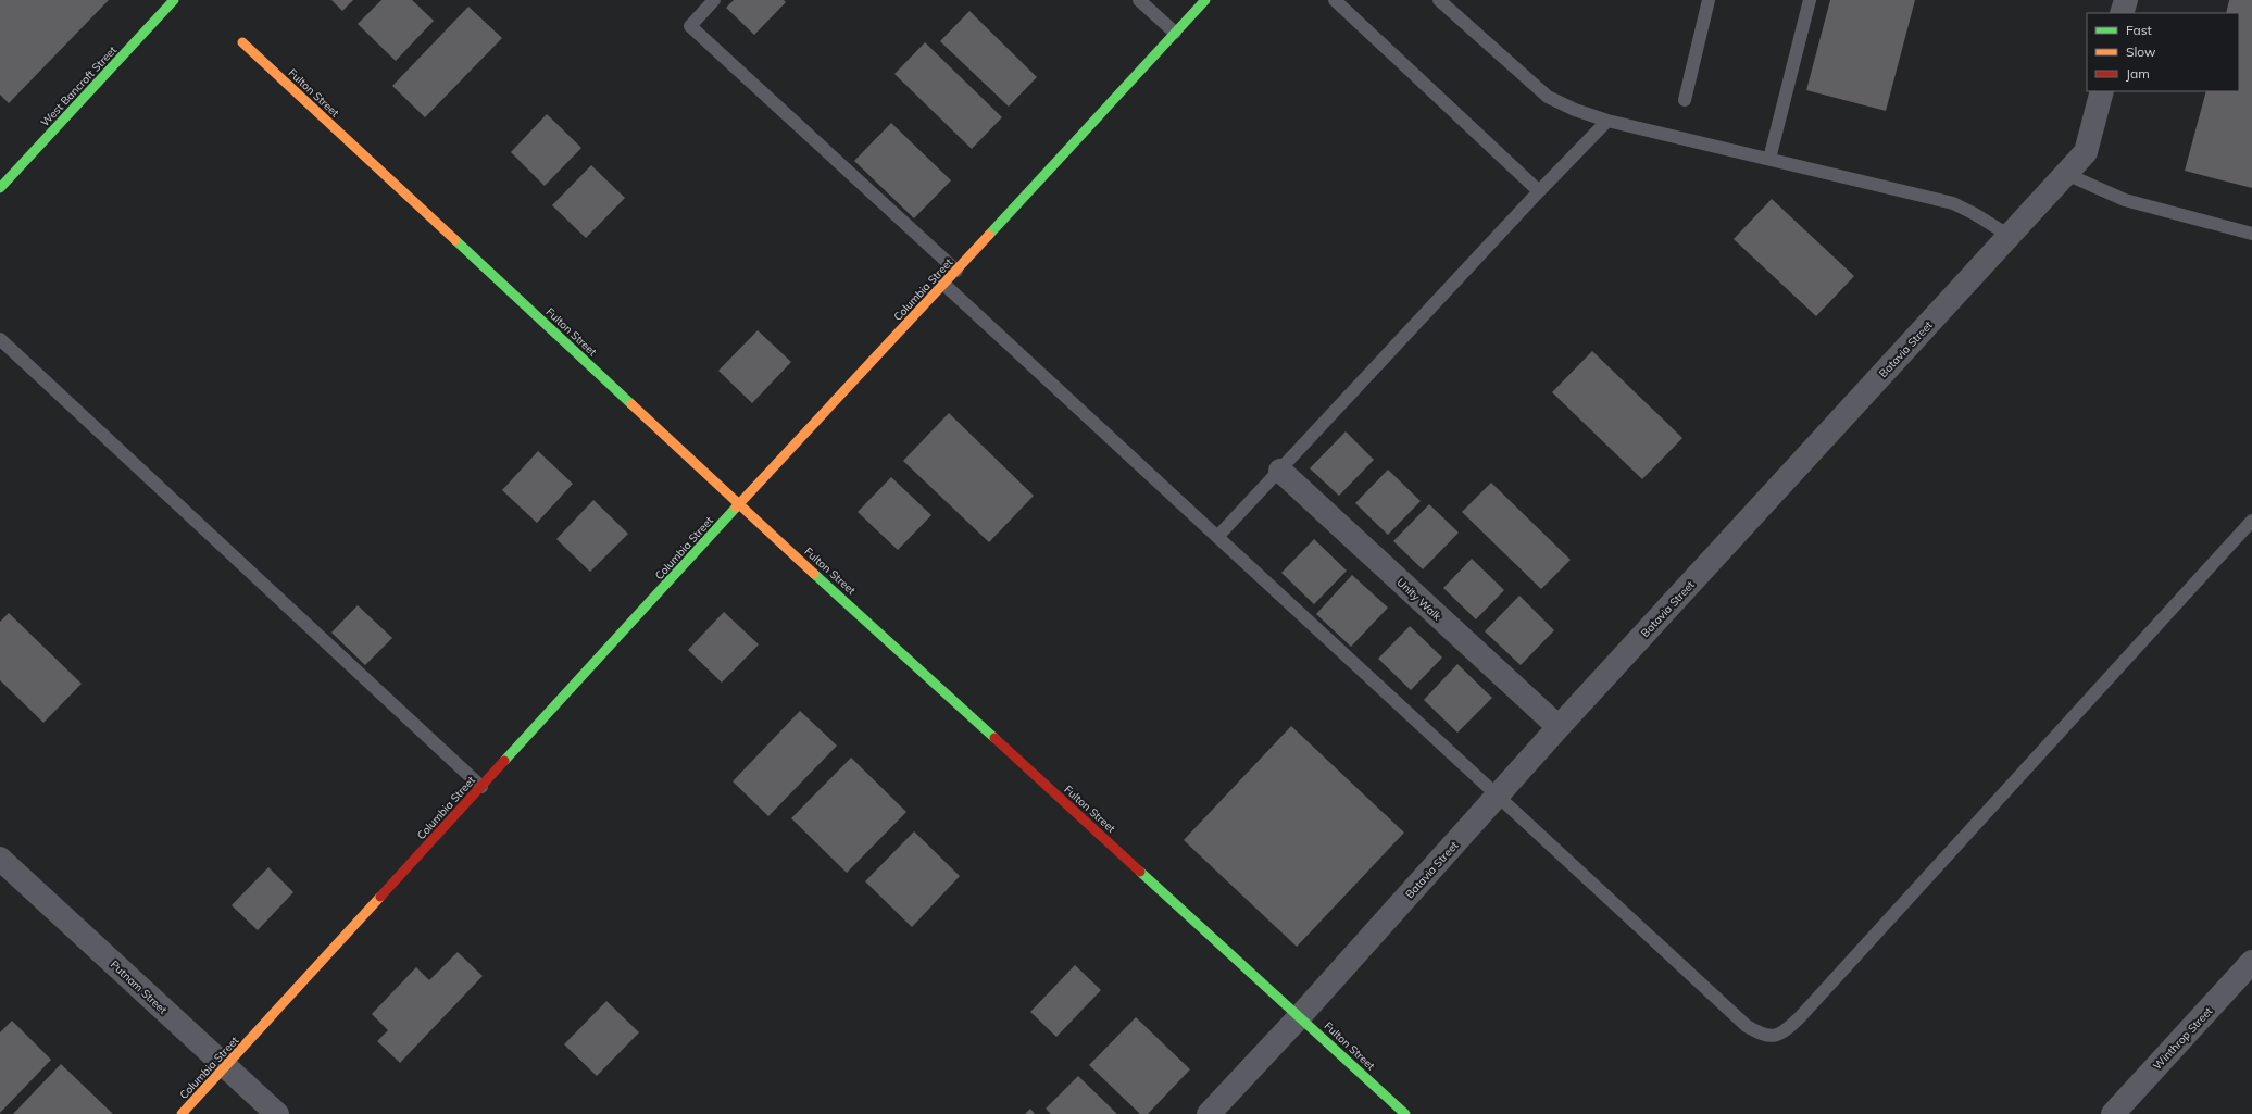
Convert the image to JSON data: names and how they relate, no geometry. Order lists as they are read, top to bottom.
{
  "streets": {
    "street": [
      "West Bancroft Street",
      "Fulton Street",
      "Columbia Street",
      "Batavia Street",
      "Unity Walk",
      "Putnam Street",
      "Winthrop Street"
    ]
  },
  "crossings": [
    ["Fulton Street", "Columbia Street"],
    ["Fulton Street", "Batavia Street"],
    ["Columbia Street", "Putnam Street"],
    ["Batavia Street", "Unity Walk"]
  ],
  "legend": ["Fast", "Slow", "Jam"]
}
